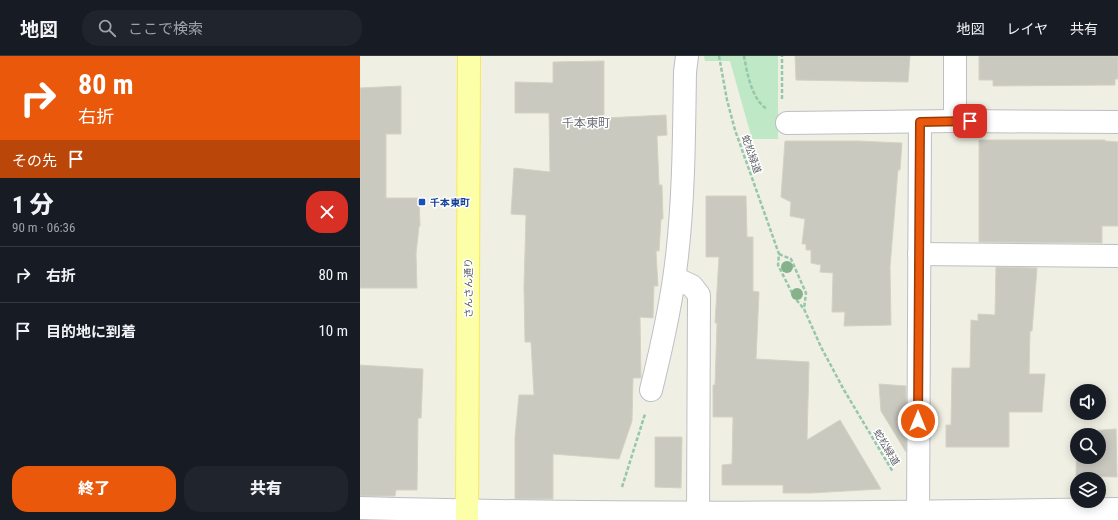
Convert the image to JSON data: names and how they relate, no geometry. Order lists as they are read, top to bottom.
{
  "streets": {
    "main road": ["さんさん通り"],
    "path": ["蛇松緑道"]
  },
  "districts": ["千本東町"],
  "places": {
    "transit": ["千本東町"]
  },
  "page": {
    "header": "地図",
    "search": "ここで検索",
    "nav": ["地図", "レイヤ", "共有"],
    "turn": ["80 m", "右折"],
    "then": "その先",
    "heading": ["1 分", "90 m · 06:36"],
    "list": [
      {
        "name": "右折",
        "value": "80 m"
      },
      {
        "name": "目的地に到着",
        "value": "10 m"
      }
    ],
    "buttons": ["終了", "共有"]
  }
}
